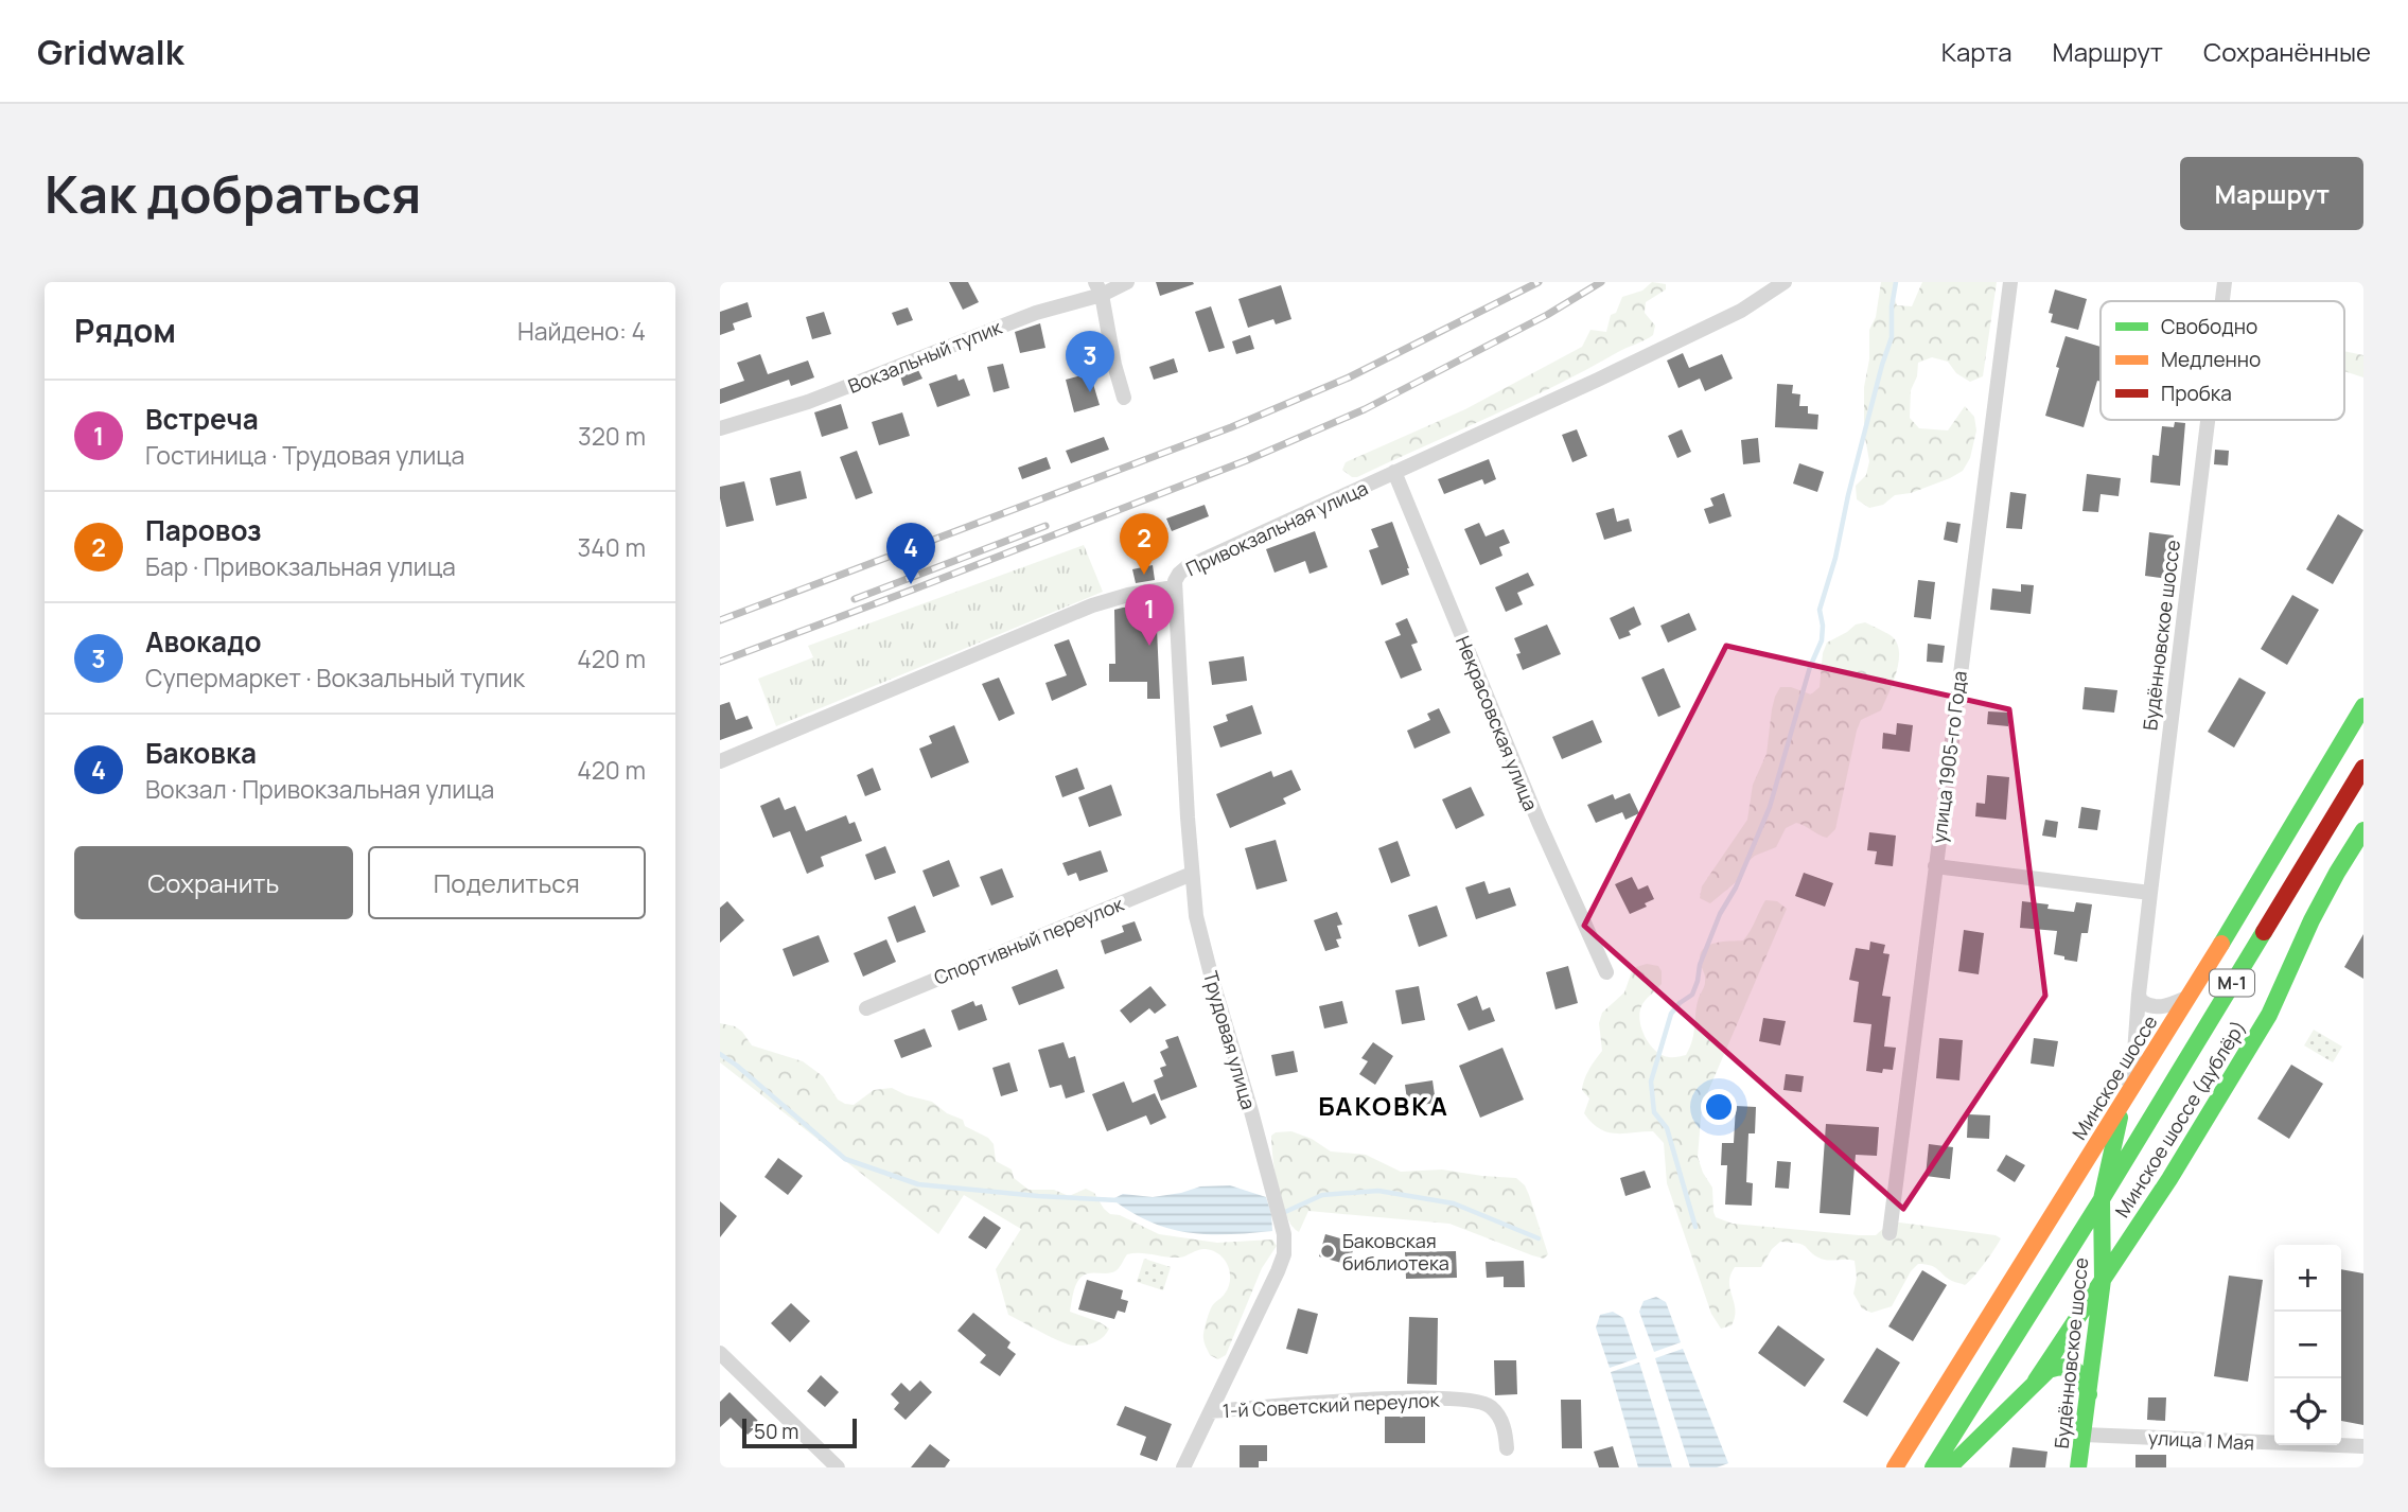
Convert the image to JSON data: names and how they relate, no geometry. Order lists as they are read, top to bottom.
{
  "streets": {
    "main road": [
      "Будённовское шоссе",
      "М-1",
      "Минское шоссе",
      "Минское шоссе (дублёр)"
    ],
    "street": [
      "Вокзальный тупик",
      "Привокзальная улица",
      "Некрасовская улица",
      "улица 1905-го Года",
      "Спортивный переулок",
      "Трудовая улица",
      "1-й Советский переулок",
      "улица 1 Мая"
    ]
  },
  "crossings": [
    ["Привокзальная улица", "Некрасовская улица"],
    ["Привокзальная улица", "Трудовая улица"],
    ["Будённовское шоссе", "М-1"],
    ["Будённовское шоссе", "Минское шоссе"],
    ["Будённовское шоссе", "Минское шоссе (дублёр)"],
    ["Будённовское шоссе", "улица 1 Мая"],
    ["Спортивный переулок", "Трудовая улица"],
    ["Трудовая улица", "1-й Советский переулок"]
  ],
  "districts": ["БАКОВКА"],
  "places": ["Баковская библиотека"],
  "legend": ["Свободно", "Медленно", "Пробка"],
  "scale_bar": "50 m",
  "page": {
    "header": "Gridwalk",
    "nav": ["Карта", "Маршрут", "Сохранённые"],
    "buttons": [
      "Маршрут",
      ["Сохранить", "Поделиться"]
    ],
    "title": "Как добраться",
    "heading": ["Рядом", "Найдено: 4"],
    "pins": [
      "3",
      "2",
      "4",
      "1"
    ],
    "list": [
      {
        "mark": "1",
        "name": "Встреча",
        "note": "Гостиница · Трудовая улица",
        "value": "320 m"
      },
      {
        "mark": "2",
        "name": "Паровоз",
        "note": "Бар · Привокзальная улица",
        "value": "340 m"
      },
      {
        "mark": "3",
        "name": "Авокадо",
        "note": "Супермаркет · Вокзальный тупик",
        "value": "420 m"
      },
      {
        "mark": "4",
        "name": "Баковка",
        "note": "Вокзал · Привокзальная улица",
        "value": "420 m"
      }
    ],
    "map_buttons": ["+", "−"],
    "scale": "50 m"
  }
}
